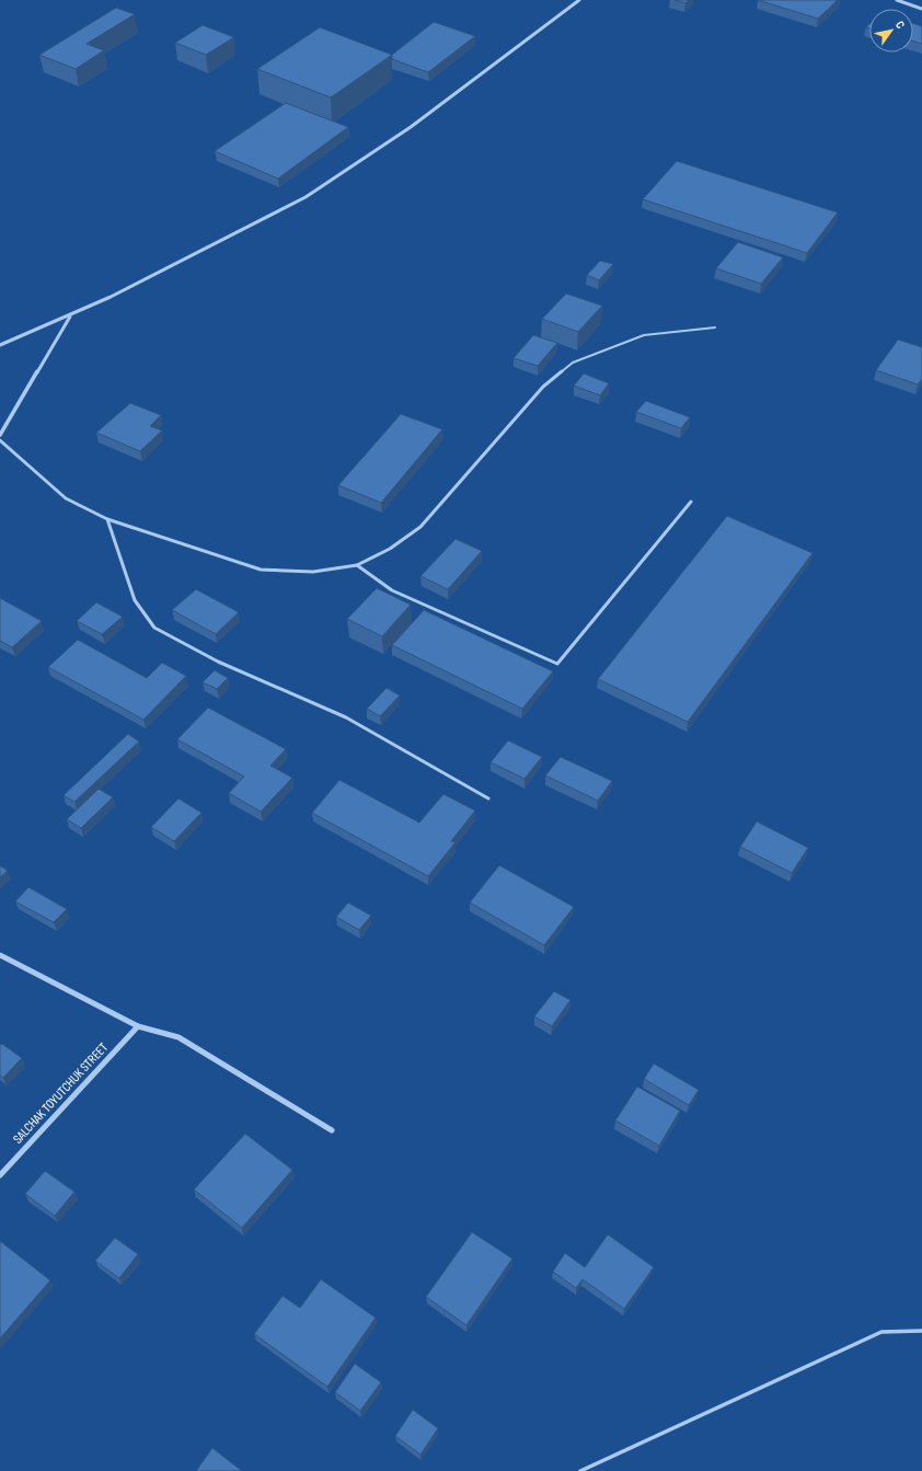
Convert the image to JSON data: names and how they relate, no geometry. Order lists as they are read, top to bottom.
{
  "streets": {
    "street": ["SALCHAK TOYUTCHUK STREET"]
  },
  "north": "top right"
}
